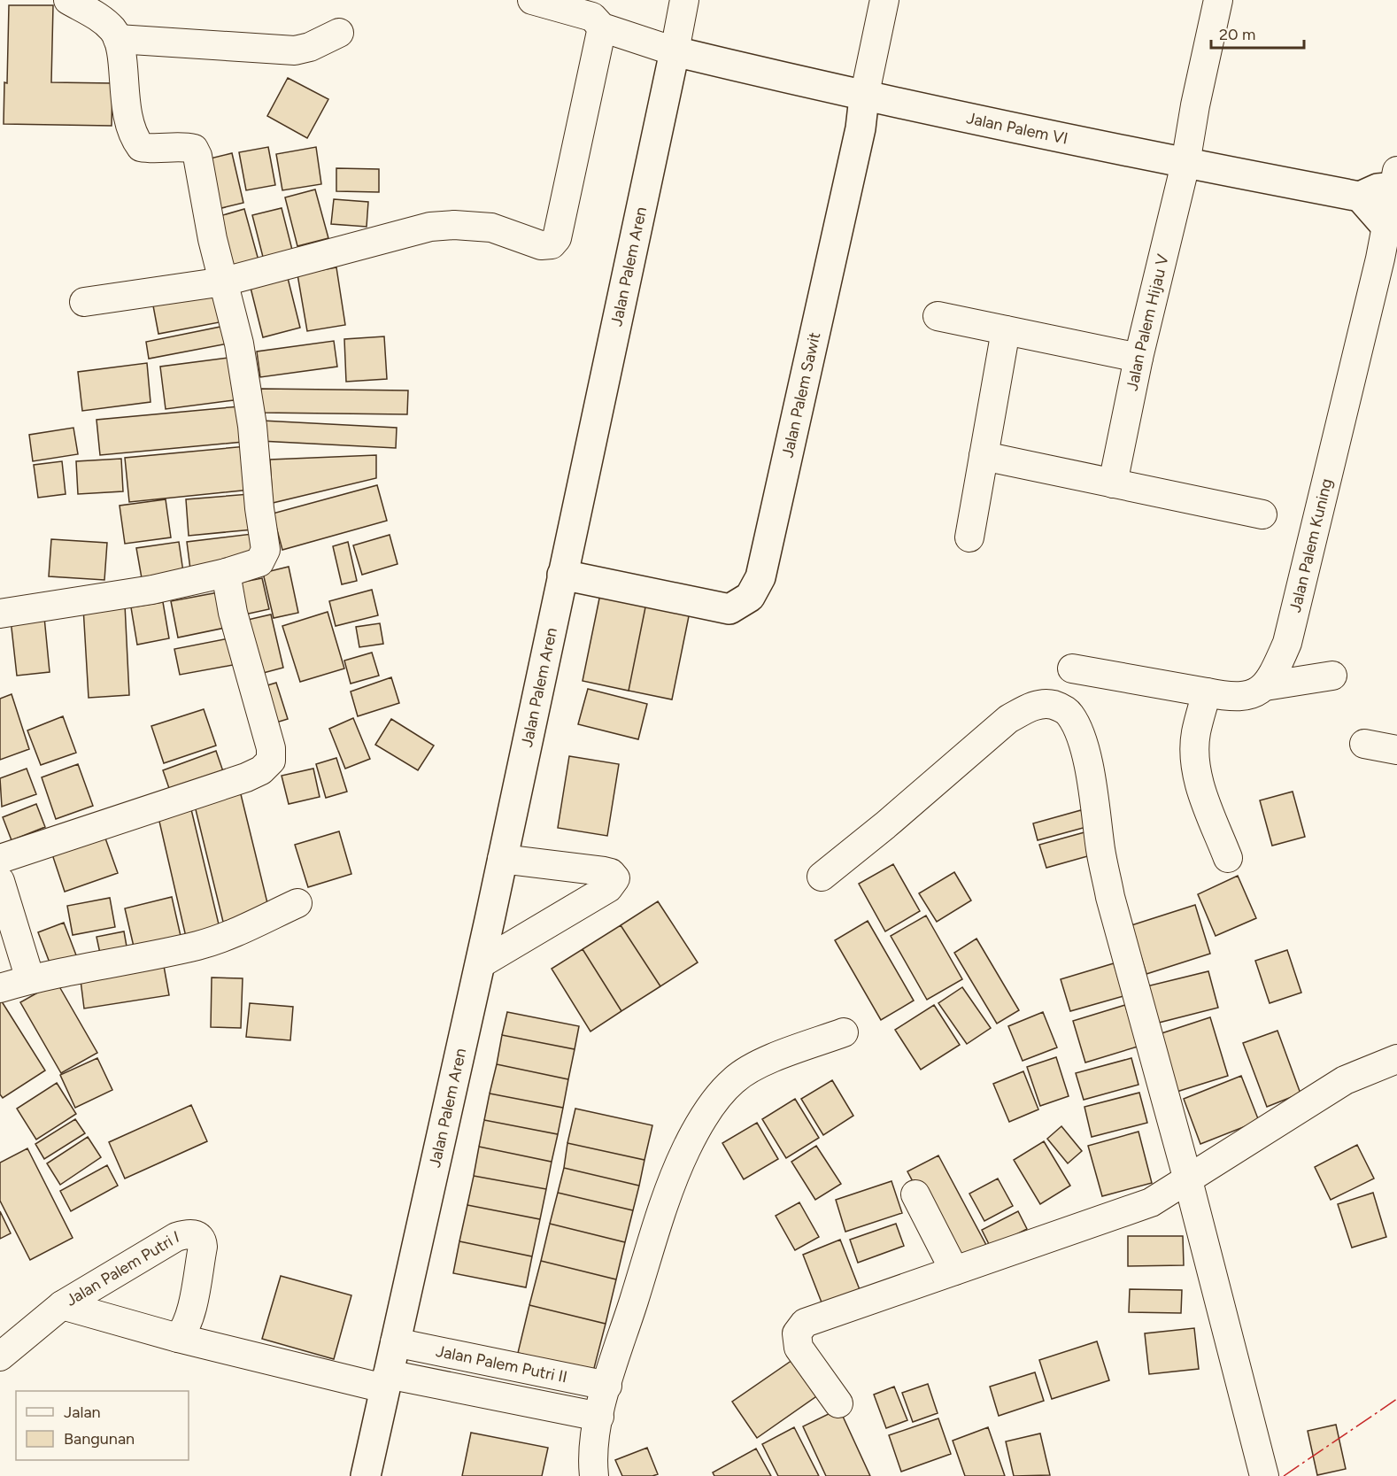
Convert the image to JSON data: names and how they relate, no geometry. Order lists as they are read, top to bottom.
{
  "streets": {
    "street": [
      "Jalan Palem VI",
      "Jalan Palem Aren",
      "Jalan Palem Hijau V",
      "Jalan Palem Sawit",
      "Jalan Palem Kuning",
      "Jalan Palem Putri I",
      "Jalan Palem Putri II"
    ]
  },
  "crossings": [
    ["Jalan Palem VI", "Jalan Palem Aren"],
    ["Jalan Palem VI", "Jalan Palem Hijau V"],
    ["Jalan Palem VI", "Jalan Palem Sawit"],
    ["Jalan Palem Aren", "Jalan Palem Sawit"],
    ["Jalan Palem Aren", "Jalan Palem Putri I"],
    ["Jalan Palem Aren", "Jalan Palem Putri II"],
    ["Jalan Palem Putri I", "Jalan Palem Putri II"]
  ],
  "legend": ["Jalan", "Bangunan"],
  "scale_bar": "20 m"
}
